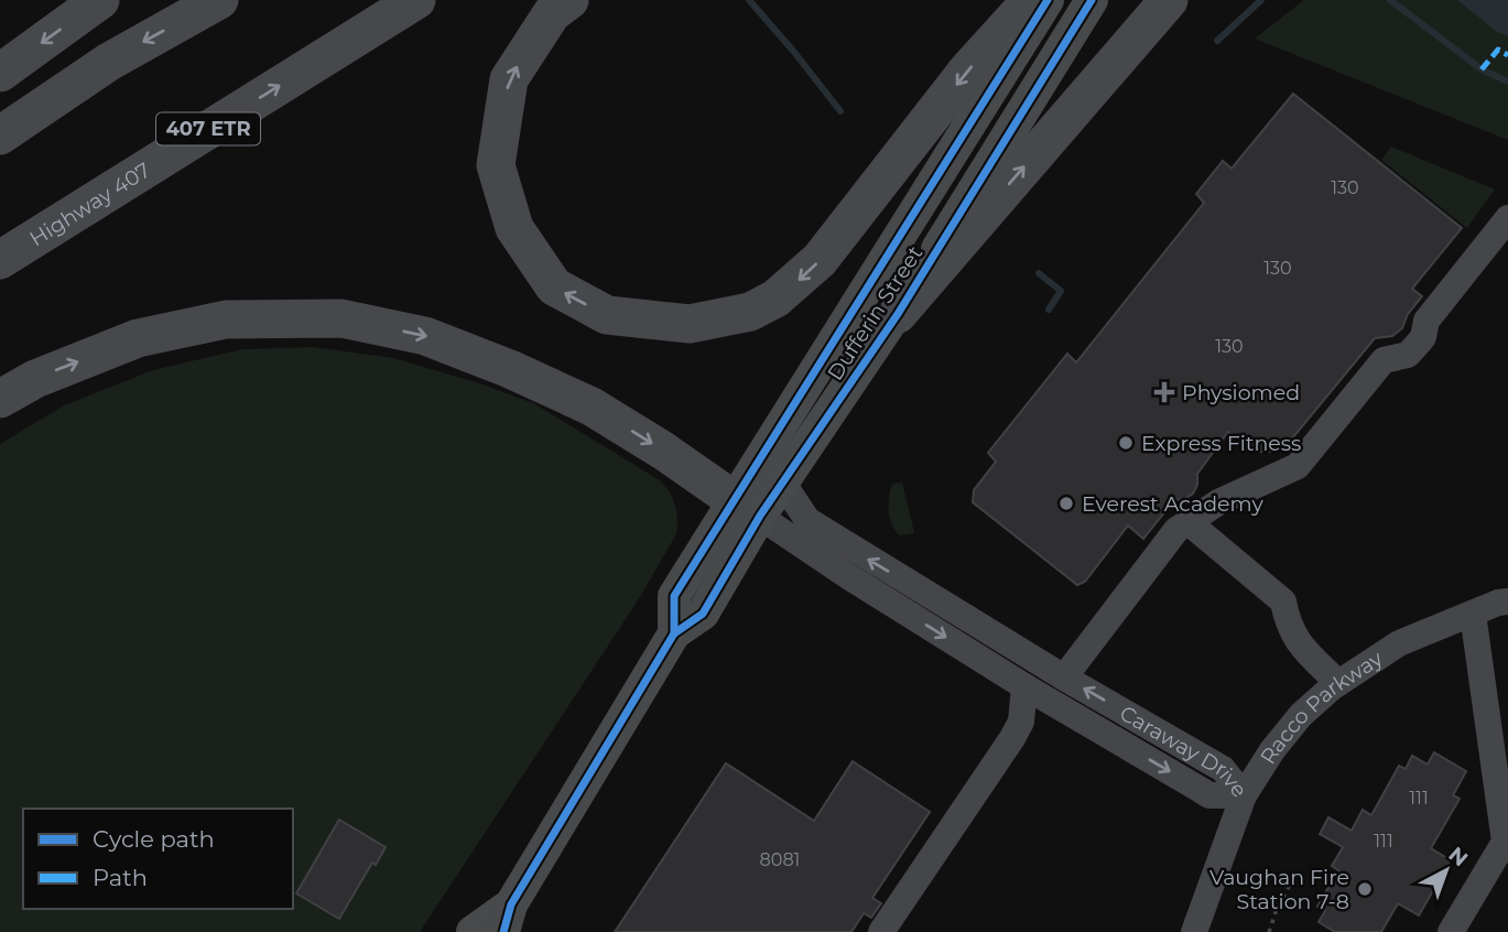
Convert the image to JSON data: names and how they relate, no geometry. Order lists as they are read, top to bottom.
{
  "streets": {
    "highway": ["407 ETR", "Highway 407"],
    "main road": ["Dufferin Street"],
    "street": ["Racco Parkway", "Caraway Drive"]
  },
  "crossings": [
    ["Dufferin Street", "Caraway Drive"],
    ["Racco Parkway", "Caraway Drive"]
  ],
  "places": {
    "health": ["Physiomed"],
    "other": ["Express Fitness", "Everest Academy", "Vaughan Fire Station 7-8"]
  },
  "house_numbers": [
    "130",
    "130",
    "130",
    "111",
    "111",
    "8081"
  ],
  "legend": ["Cycle path", "Path"],
  "north": "top right"
}
